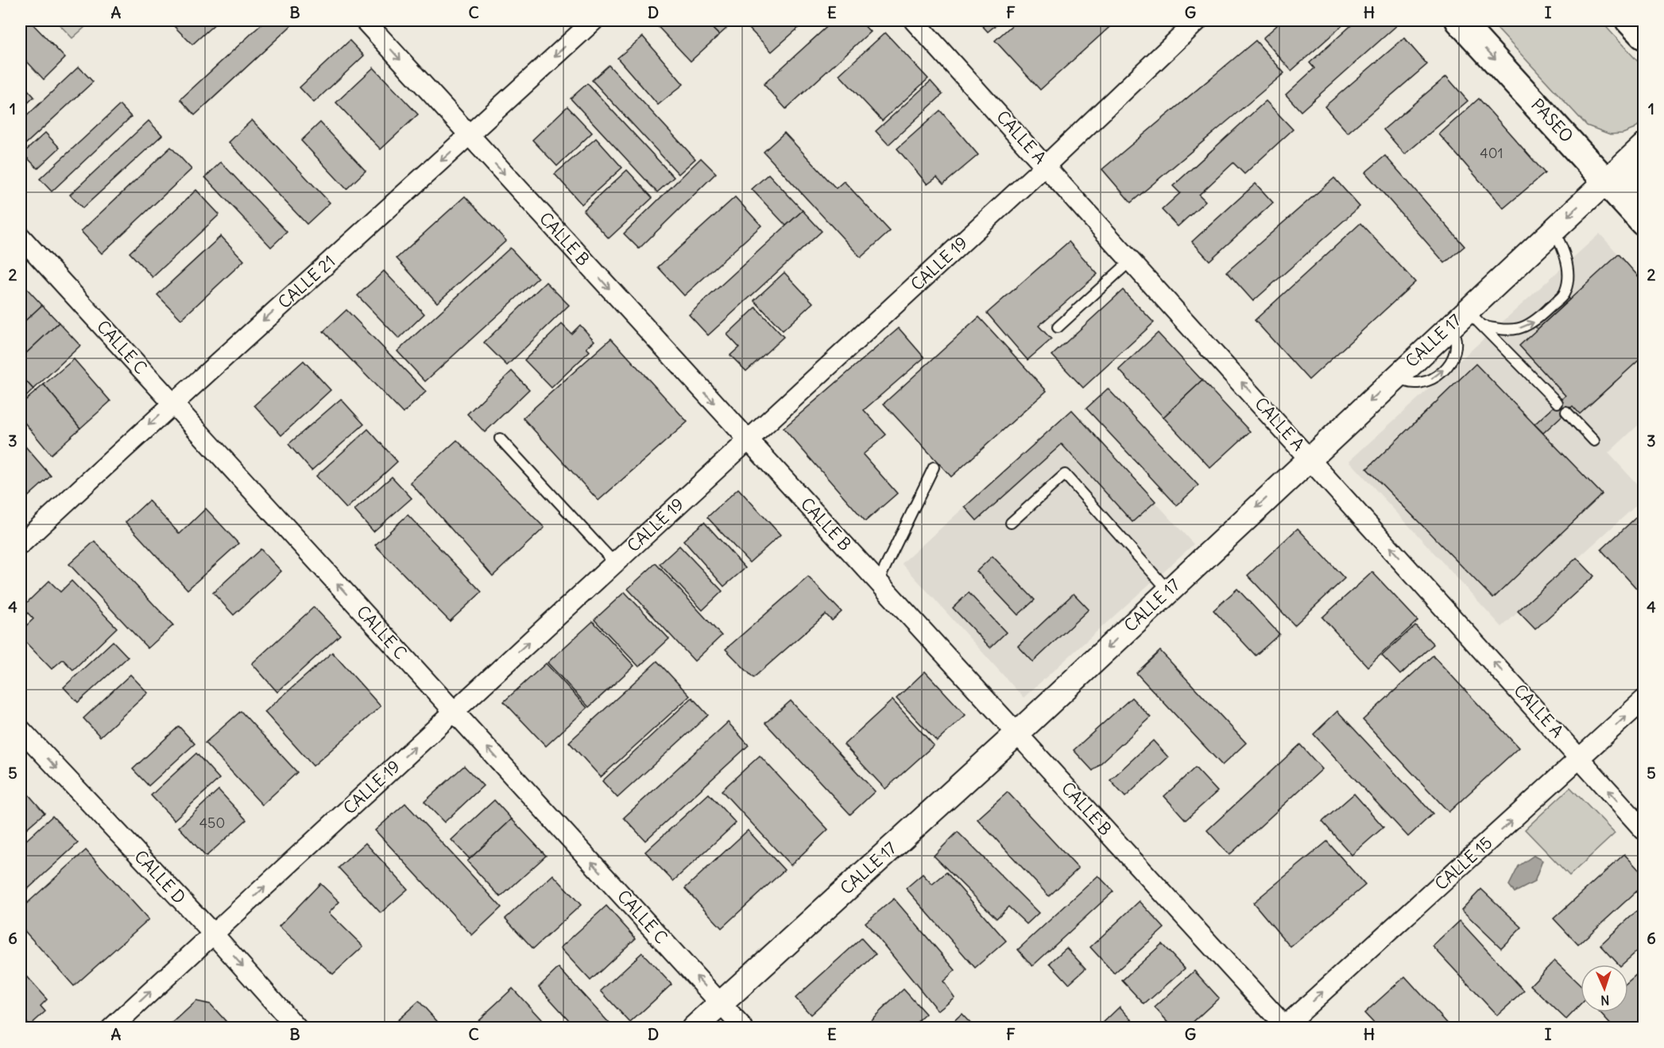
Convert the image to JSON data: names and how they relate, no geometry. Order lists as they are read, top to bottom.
{
  "streets": {
    "main road": ["PASEO"],
    "street": [
      "CALLE A",
      "CALLE B",
      "CALLE 19",
      "CALLE 21",
      "CALLE 17",
      "CALLE C",
      "CALLE 15",
      "CALLE D"
    ]
  },
  "crossings": [
    ["PASEO", "CALLE 17"],
    ["CALLE A", "CALLE 19"],
    ["CALLE A", "CALLE 17"],
    ["CALLE A", "CALLE 15"],
    ["CALLE B", "CALLE 19"],
    ["CALLE B", "CALLE 21"],
    ["CALLE B", "CALLE 17"],
    ["CALLE B", "CALLE 15"],
    ["CALLE 19", "CALLE C"],
    ["CALLE 19", "CALLE D"],
    ["CALLE 21", "CALLE C"],
    ["CALLE 17", "CALLE C"]
  ],
  "one_way": [
    "PASEO",
    "CALLE A",
    "CALLE B",
    "CALLE 19",
    "CALLE 21",
    "CALLE 17",
    "CALLE C",
    "CALLE 15",
    "CALLE D"
  ],
  "house_numbers": ["401", "450"],
  "north": "bottom",
  "grid": {
    "columns": [
      "A",
      "B",
      "C",
      "D",
      "E",
      "F",
      "G",
      "H",
      "I"
    ],
    "rows": [
      "1",
      "2",
      "3",
      "4",
      "5",
      "6"
    ]
  }
}
